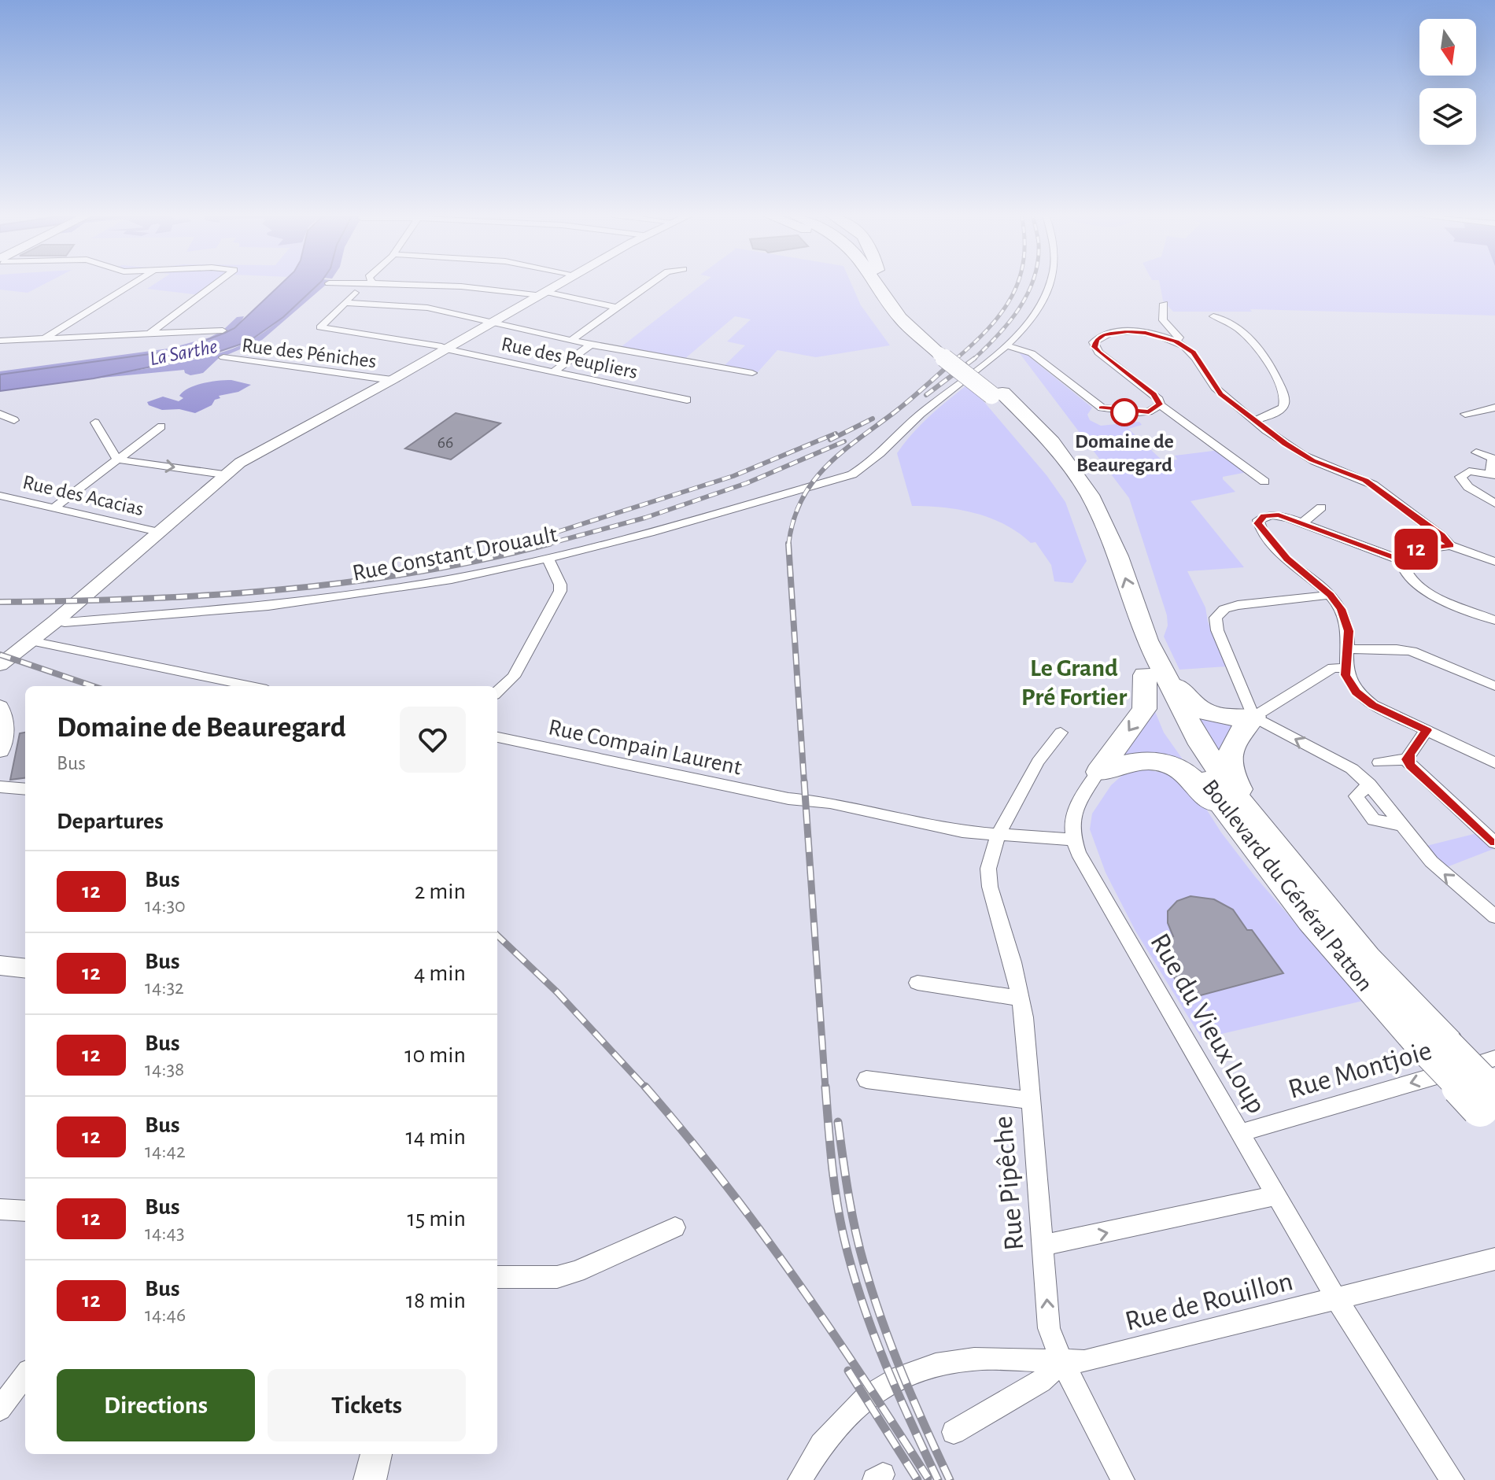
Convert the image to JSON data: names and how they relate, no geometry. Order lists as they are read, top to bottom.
{
  "streets": {
    "highway": ["Boulevard du Général Patton"],
    "street": [
      "Rue des Péniches",
      "Rue des Peupliers",
      "Rue des Acacias",
      "Rue Constant Drouault",
      "Rue Compain Laurent",
      "Rue du Vieux Loup",
      "Rue Montjoie",
      "Rue Pipêche",
      "Rue de Rouillon"
    ]
  },
  "crossings": [
    ["Rue Compain Laurent", "Rue Pipêche"],
    ["Rue du Vieux Loup", "Rue Montjoie"],
    ["Rue du Vieux Loup", "Rue de Rouillon"],
    ["Rue Pipêche", "Rue de Rouillon"]
  ],
  "one_way": ["Rue Montjoie"],
  "districts": ["Le Grand Pré Fortier"],
  "water": ["La Sarthe"],
  "places": ["Domaine de Beauregard"],
  "lines": ["bus line 12"],
  "house_numbers": ["66"],
  "north": "bottom",
  "page": {
    "on_map": "12",
    "heading": [
      ["Domaine de Beauregard", "Bus"],
      "Departures"
    ],
    "list": [
      {
        "mark": "12",
        "name": "Bus",
        "note": "14:30",
        "value": "2 min"
      },
      {
        "mark": "12",
        "name": "Bus",
        "note": "14:32",
        "value": "4 min"
      },
      {
        "mark": "12",
        "name": "Bus",
        "note": "14:38",
        "value": "10 min"
      },
      {
        "mark": "12",
        "name": "Bus",
        "note": "14:42",
        "value": "14 min"
      },
      {
        "mark": "12",
        "name": "Bus",
        "note": "14:43",
        "value": "15 min"
      },
      {
        "mark": "12",
        "name": "Bus",
        "note": "14:46",
        "value": "18 min"
      }
    ],
    "buttons": ["Directions", "Tickets"]
  }
}
